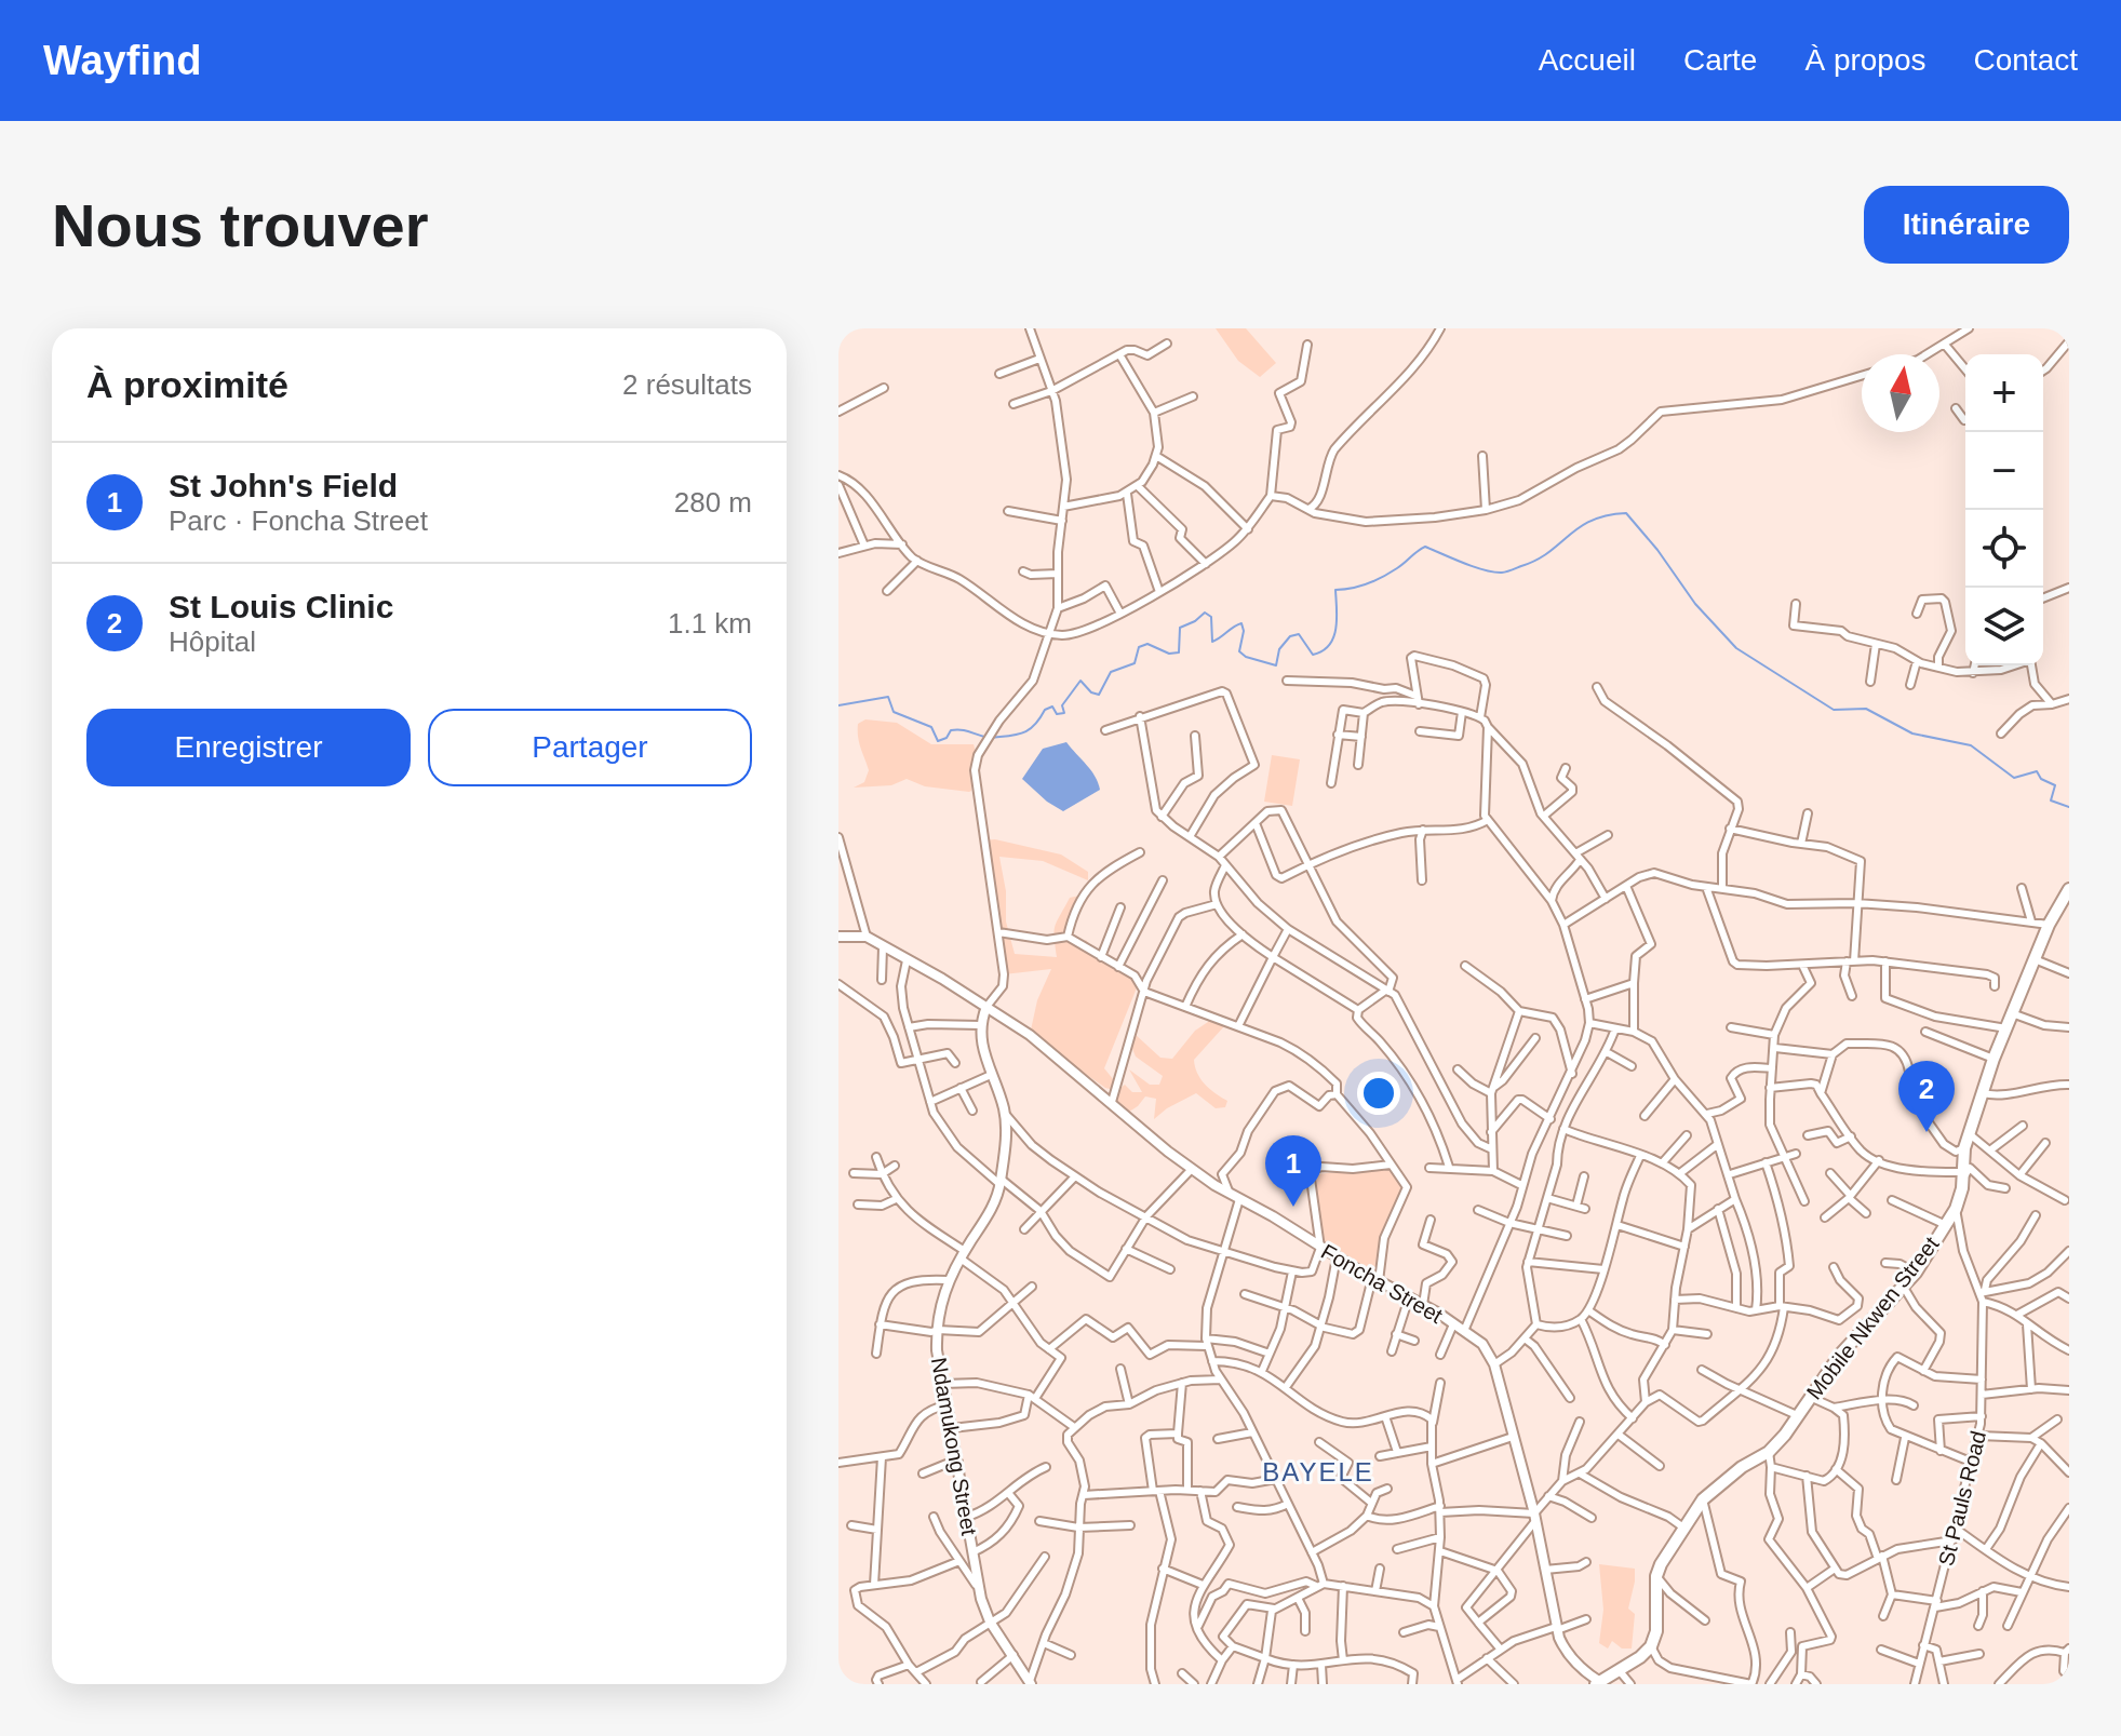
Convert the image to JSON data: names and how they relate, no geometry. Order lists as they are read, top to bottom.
{
  "streets": {
    "highway": ["Mobile Nkwen Street"],
    "main road": ["Foncha Street", "Ndamukong Street"],
    "street": ["St Pauls Road"]
  },
  "crossings": [
    ["Foncha Street", "Ndamukong Street"],
    ["Mobile Nkwen Street", "St Pauls Road"]
  ],
  "districts": ["BAYELE"],
  "north": "top",
  "page": {
    "header": "Wayfind",
    "nav": [
      "Accueil",
      "Carte",
      "À propos",
      "Contact"
    ],
    "buttons": [
      "Itinéraire",
      ["Enregistrer", "Partager"]
    ],
    "title": "Nous trouver",
    "heading": ["À proximité", "2 résultats"],
    "map_buttons": ["+", "−"],
    "list": [
      {
        "mark": "1",
        "name": "St John's Field",
        "note": "Parc · Foncha Street",
        "value": "280 m"
      },
      {
        "mark": "2",
        "name": "St Louis Clinic",
        "note": "Hôpital",
        "value": "1.1 km"
      }
    ],
    "pins": ["2", "1"]
  }
}
